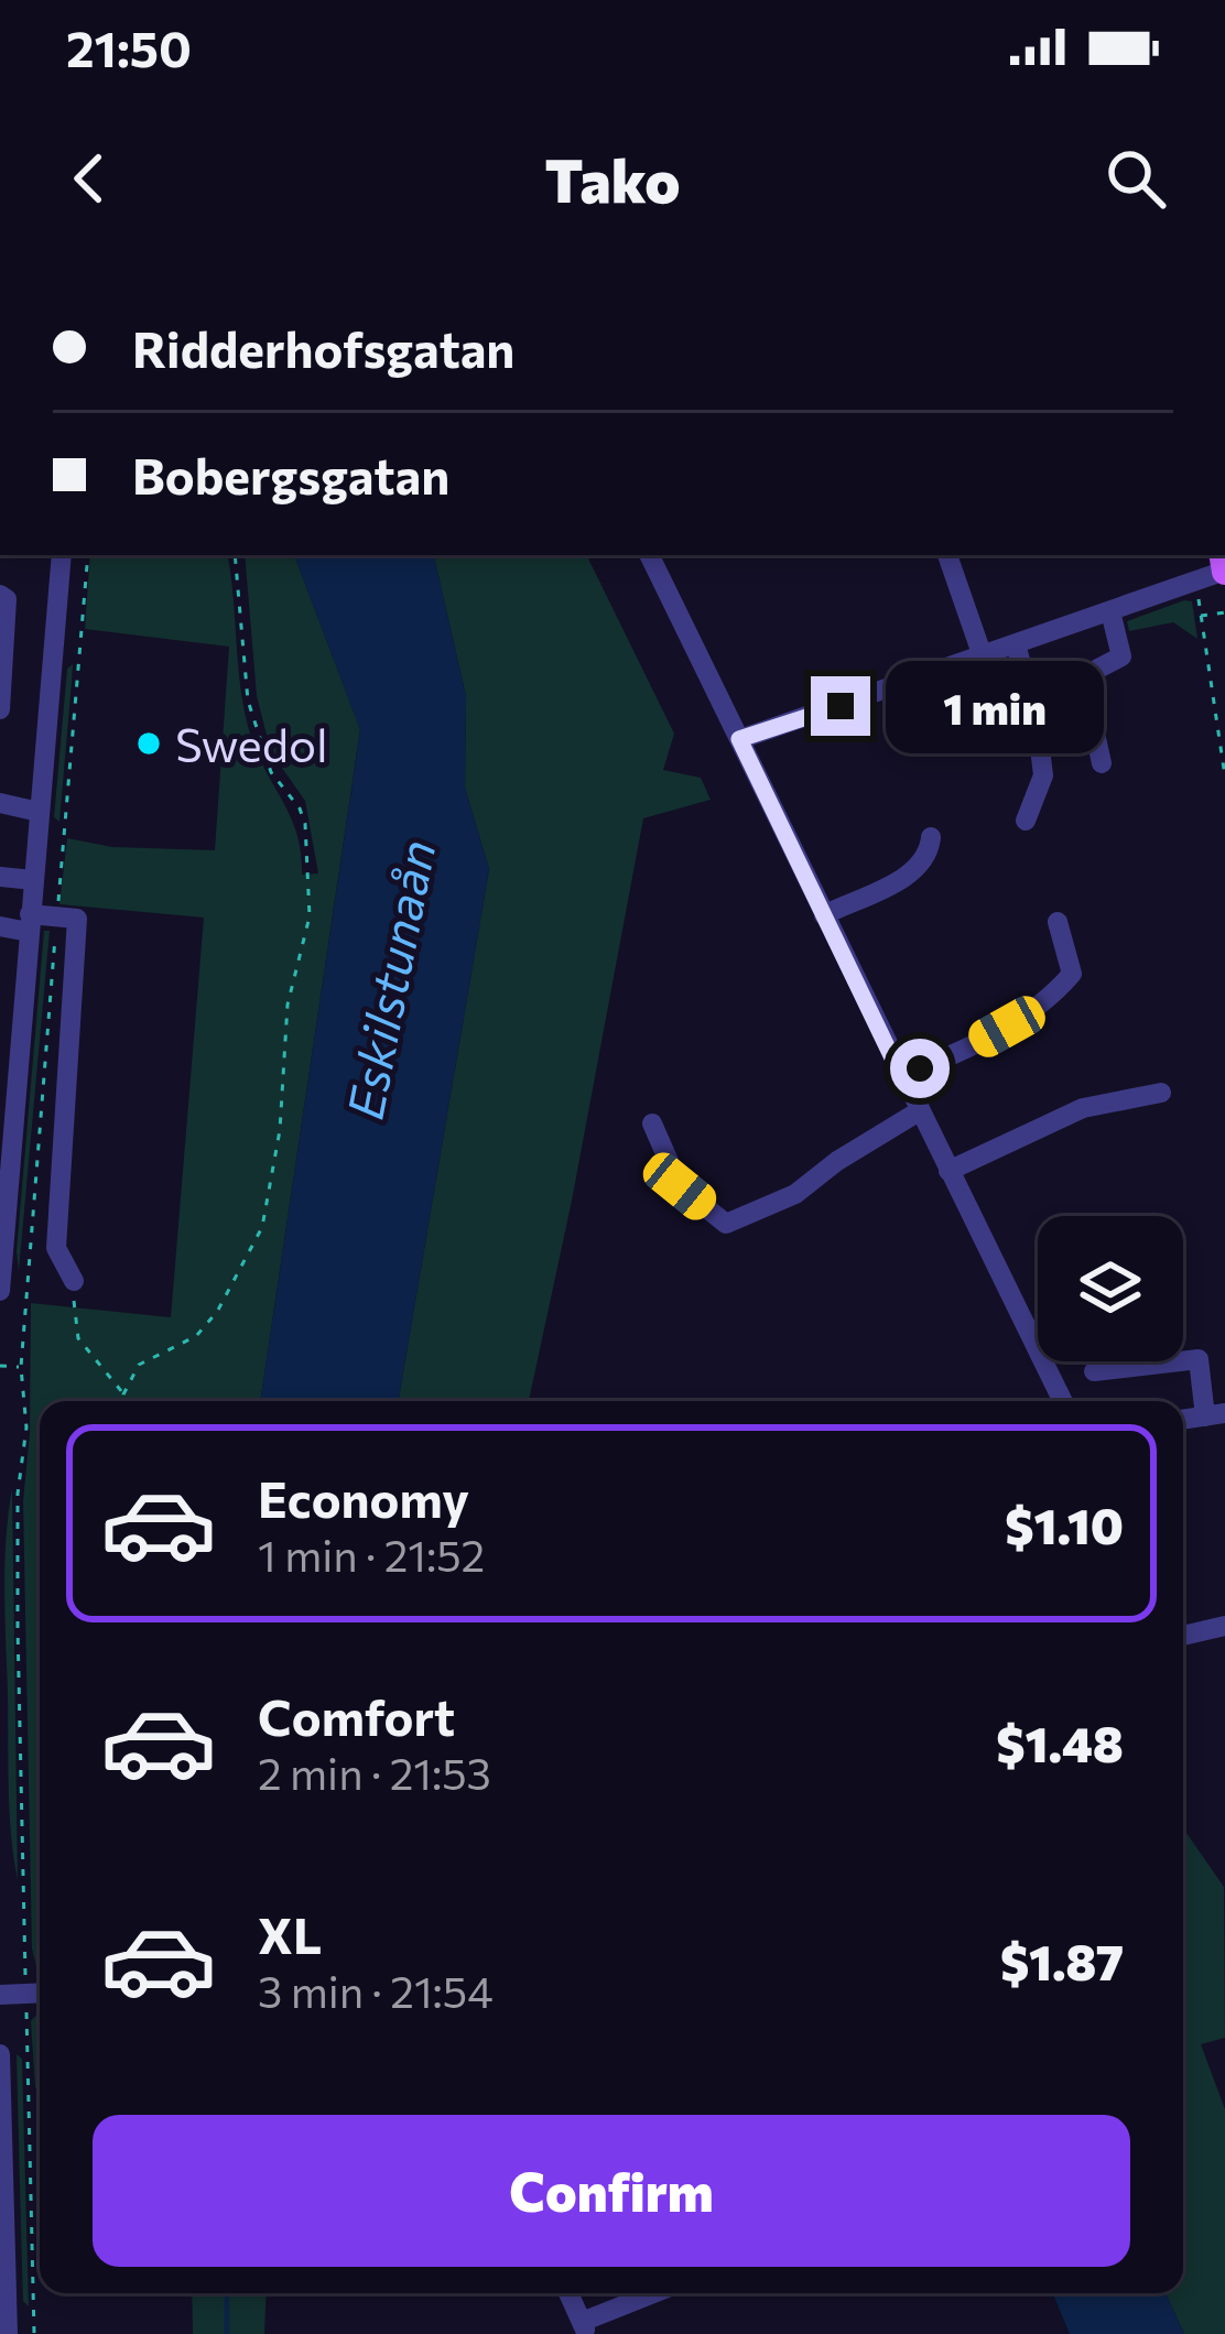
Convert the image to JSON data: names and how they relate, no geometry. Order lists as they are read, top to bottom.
{
  "water": ["Eskilstunaån"],
  "places": ["Swedol"],
  "page": {
    "status": "21:50",
    "header": "Tako",
    "banner": ["Ridderhofsgatan", "Bobergsgatan"],
    "bubble": "1 min",
    "list": [
      {
        "name": "Economy",
        "note": "1 min · 21:52",
        "value": "$1.10"
      },
      {
        "name": "Comfort",
        "note": "2 min · 21:53",
        "value": "$1.48"
      },
      {
        "name": "XL",
        "note": "3 min · 21:54",
        "value": "$1.87"
      }
    ],
    "buttons": "Confirm"
  }
}
